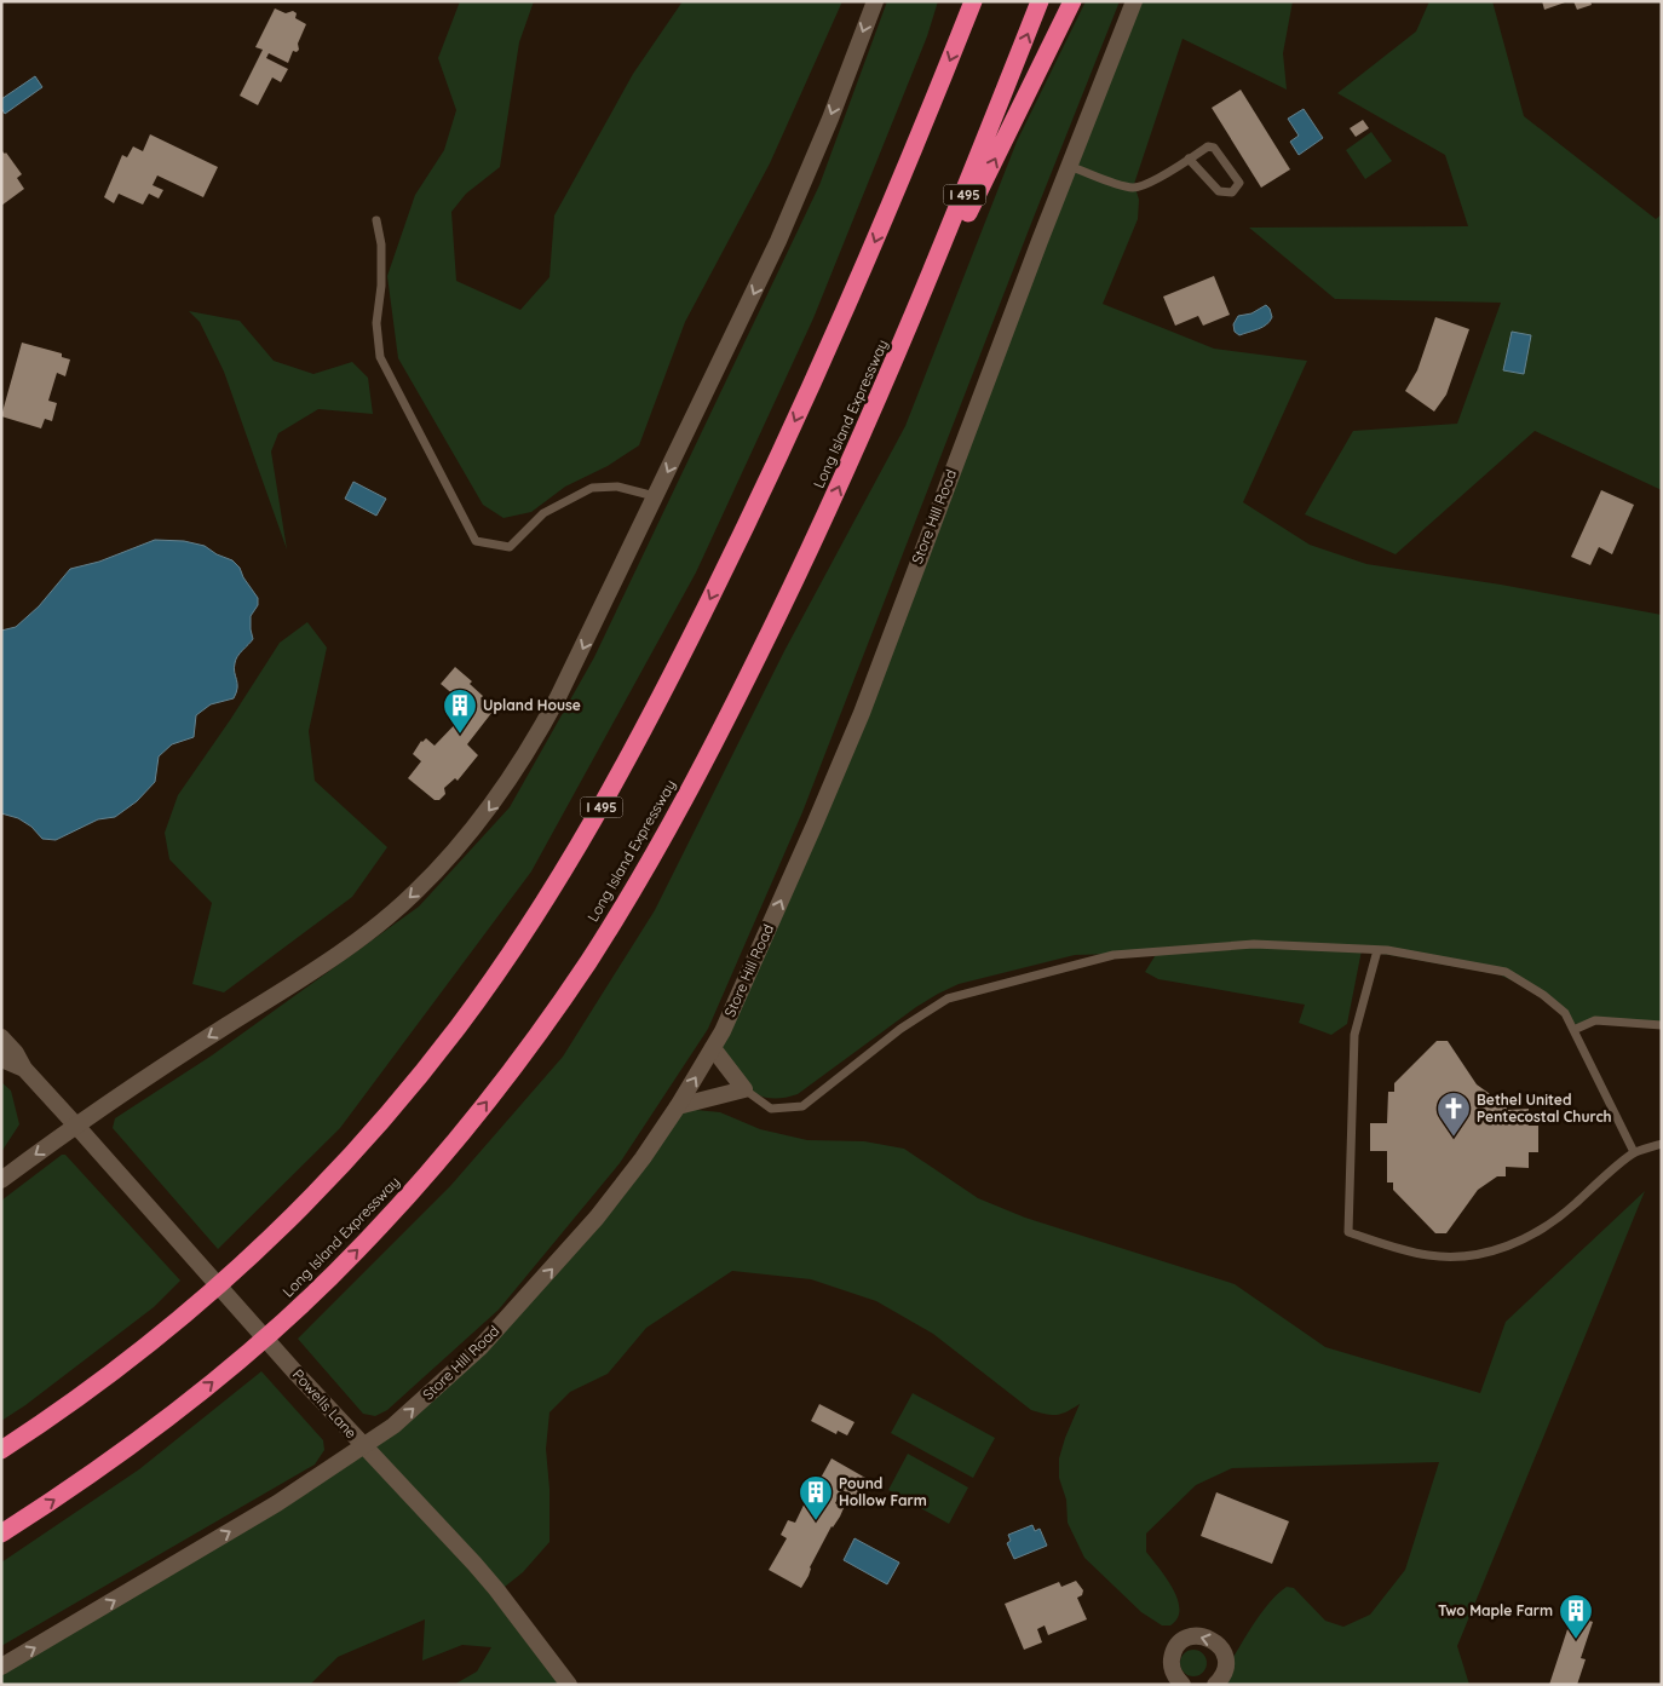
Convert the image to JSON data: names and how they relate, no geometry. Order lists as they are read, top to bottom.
{
  "streets": {
    "highway": ["I 495", "Long Island Expressway"],
    "main road": ["Store Hill Road", "Powells Lane"]
  },
  "crossings": [
    ["Store Hill Road", "Powells Lane"]
  ],
  "one_way": ["Store Hill Road"],
  "places": {
    "building": ["Upland House", "Pound Hollow Farm", "Two Maple Farm"],
    "church": ["Bethel United Pentecostal Church"]
  }
}
